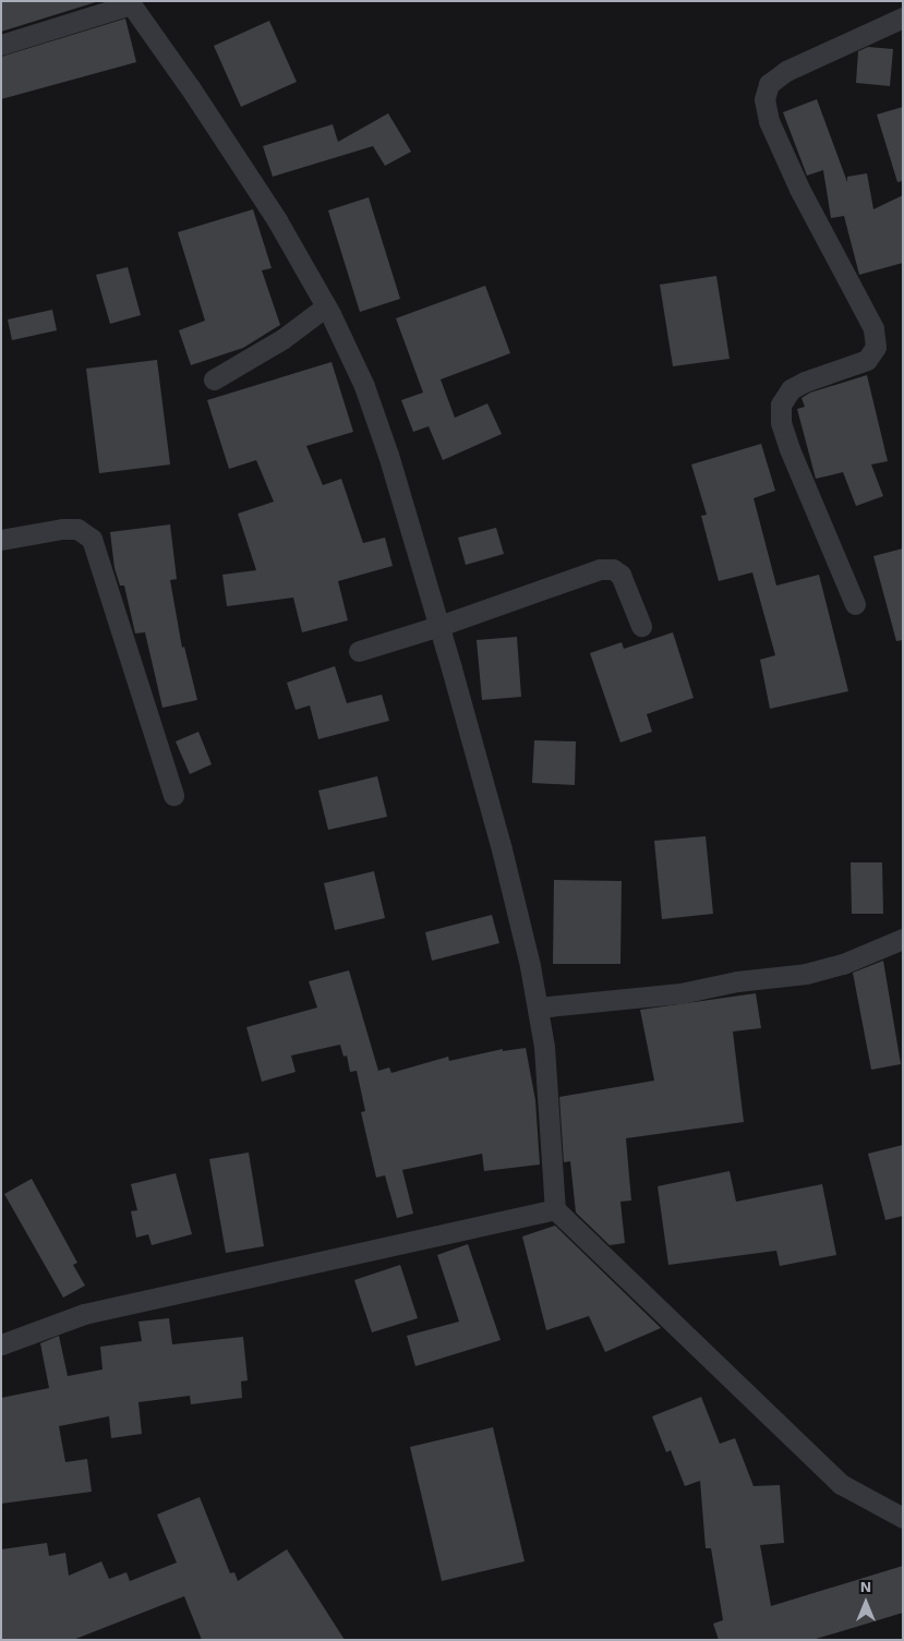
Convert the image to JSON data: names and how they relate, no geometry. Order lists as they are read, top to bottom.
{
  "north": "top"
}
